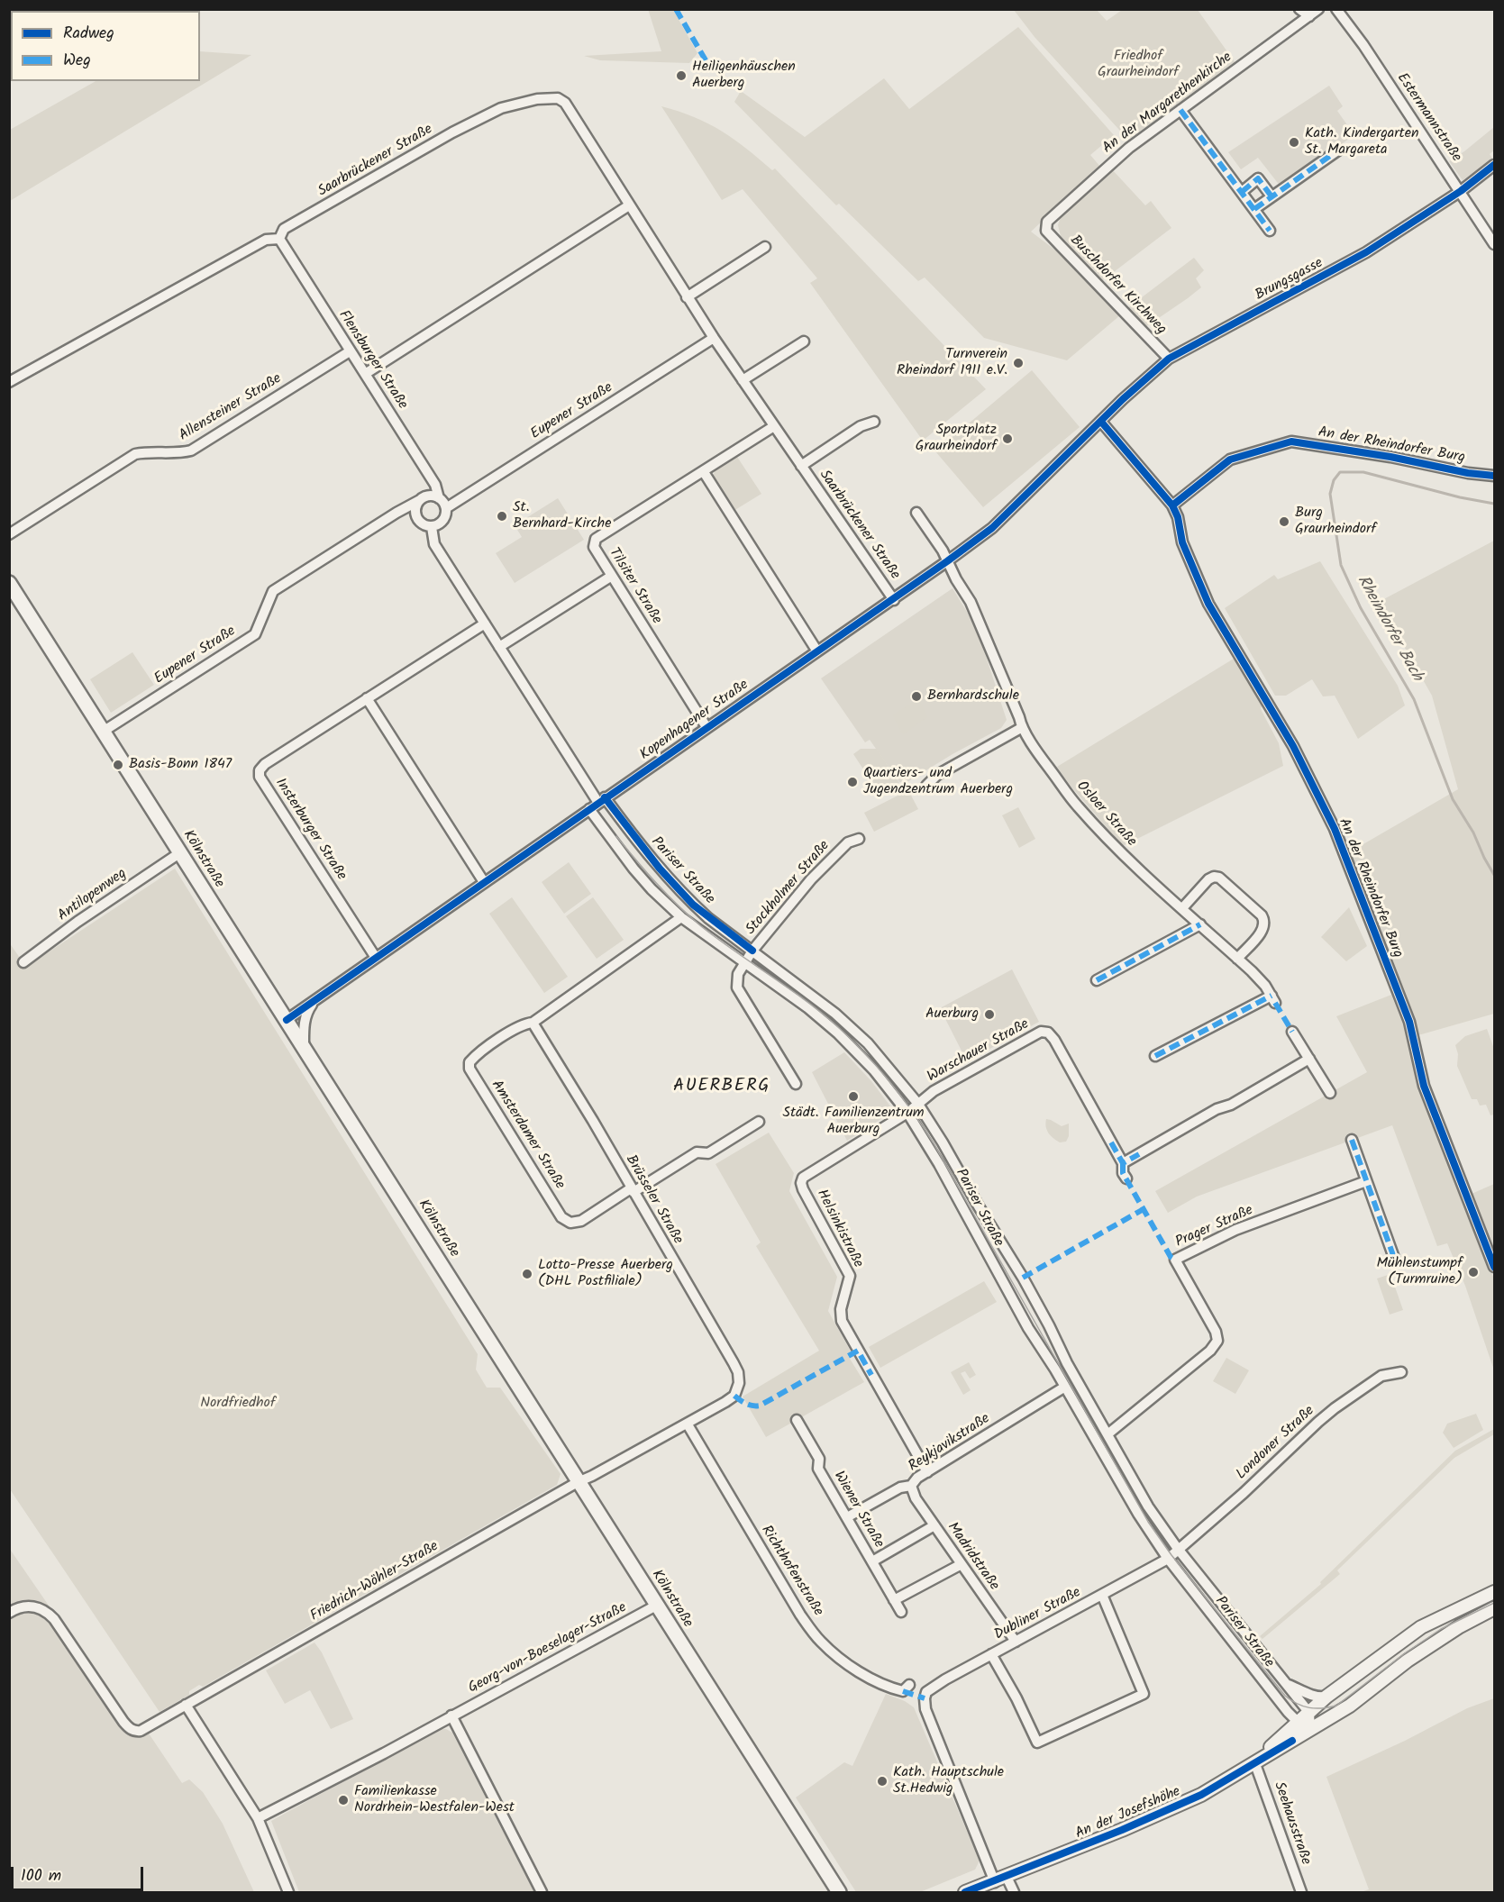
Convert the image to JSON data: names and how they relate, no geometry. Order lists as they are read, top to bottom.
{
  "streets": {
    "main road": ["Kölnstraße"],
    "street": [
      "An der Margarethenkirche",
      "Estermannstraße",
      "Saarbrückener Straße",
      "Brungsgasse",
      "Buschdorfer Kirchweg",
      "Flensburger Straße",
      "Allensteiner Straße",
      "Eupener Straße",
      "An der Rheindorfer Burg",
      "Tilsiter Straße",
      "Kopenhagener Straße",
      "Osloer Straße",
      "Insterburger Straße",
      "Pariser Straße",
      "Stockholmer Straße",
      "Antilopenweg",
      "Warschauer Straße",
      "Amsterdamer Straße",
      "Brüsseler Straße",
      "Prager Straße",
      "Helsinkistraße",
      "Reykjavikstraße",
      "Londoner Straße",
      "Wiener Straße",
      "Madridstraße",
      "Richthofenstraße",
      "Friedrich-Wöhler-Straße",
      "Dubliner Straße",
      "Georg-von-Boeselager-Straße",
      "An der Josefshöhe",
      "Seehausstraße"
    ]
  },
  "crossings": [
    ["An der Margarethenkirche", "Buschdorfer Kirchweg"],
    ["Estermannstraße", "Brungsgasse"],
    ["Saarbrückener Straße", "Flensburger Straße"],
    ["Saarbrückener Straße", "Eupener Straße"],
    ["Saarbrückener Straße", "Tilsiter Straße"],
    ["Saarbrückener Straße", "Kopenhagener Straße"],
    ["Brungsgasse", "Buschdorfer Kirchweg"],
    ["Brungsgasse", "An der Rheindorfer Burg"],
    ["Brungsgasse", "Kopenhagener Straße"],
    ["Flensburger Straße", "Allensteiner Straße"],
    ["Flensburger Straße", "Eupener Straße"],
    ["Eupener Straße", "Kölnstraße"],
    ["An der Rheindorfer Burg", "Kopenhagener Straße"],
    ["Tilsiter Straße", "Kopenhagener Straße"],
    ["Kopenhagener Straße", "Osloer Straße"],
    ["Kopenhagener Straße", "Insterburger Straße"],
    ["Kopenhagener Straße", "Kölnstraße"],
    ["Kopenhagener Straße", "Pariser Straße"],
    ["Kölnstraße", "Antilopenweg"],
    ["Kölnstraße", "Brüsseler Straße"],
    ["Kölnstraße", "Friedrich-Wöhler-Straße"],
    ["Kölnstraße", "Georg-von-Boeselager-Straße"],
    ["Pariser Straße", "Stockholmer Straße"],
    ["Pariser Straße", "Warschauer Straße"],
    ["Pariser Straße", "Prager Straße"],
    ["Pariser Straße", "Helsinkistraße"],
    ["Pariser Straße", "Reykjavikstraße"],
    ["Pariser Straße", "Londoner Straße"],
    ["Pariser Straße", "Dubliner Straße"],
    ["Pariser Straße", "An der Josefshöhe"],
    ["Warschauer Straße", "Helsinkistraße"],
    ["Amsterdamer Straße", "Brüsseler Straße"],
    ["Brüsseler Straße", "Richthofenstraße"],
    ["Brüsseler Straße", "Friedrich-Wöhler-Straße"],
    ["Helsinkistraße", "Reykjavikstraße"],
    ["Reykjavikstraße", "Wiener Straße"],
    ["Reykjavikstraße", "Madridstraße"],
    ["Madridstraße", "Dubliner Straße"],
    ["Dubliner Straße", "An der Josefshöhe"],
    ["An der Josefshöhe", "Seehausstraße"]
  ],
  "districts": ["AUERBERG"],
  "water": ["Rheindorfer Bach"],
  "parks": ["Friedhof Graurheindorf", "Nordfriedhof"],
  "places": [
    "Heiligenhäuschen Auerberg",
    "Kath. Kindergarten St. Margareta",
    "Turnverein Rheindorf 1911 e.V.",
    "Sportplatz Graurheindorf",
    "St. Bernhard-Kirche",
    "Burg Graurheindorf",
    "Bernhardschule",
    "Basis-Bonn 1847",
    "Quartiers- und Jugendzentrum Auerberg",
    "Auerburg",
    "Städt. Familienzentrum Auerburg",
    "Mühlenstumpf (Turmruine)",
    "Lotto-Presse Auerberg (DHL Postfiliale)",
    "Kath. Hauptschule St.Hedwig",
    "Familienkasse Nordrhein-Westfalen-West"
  ],
  "legend": ["Radweg", "Weg"],
  "scale_bar": "100 m"
}
